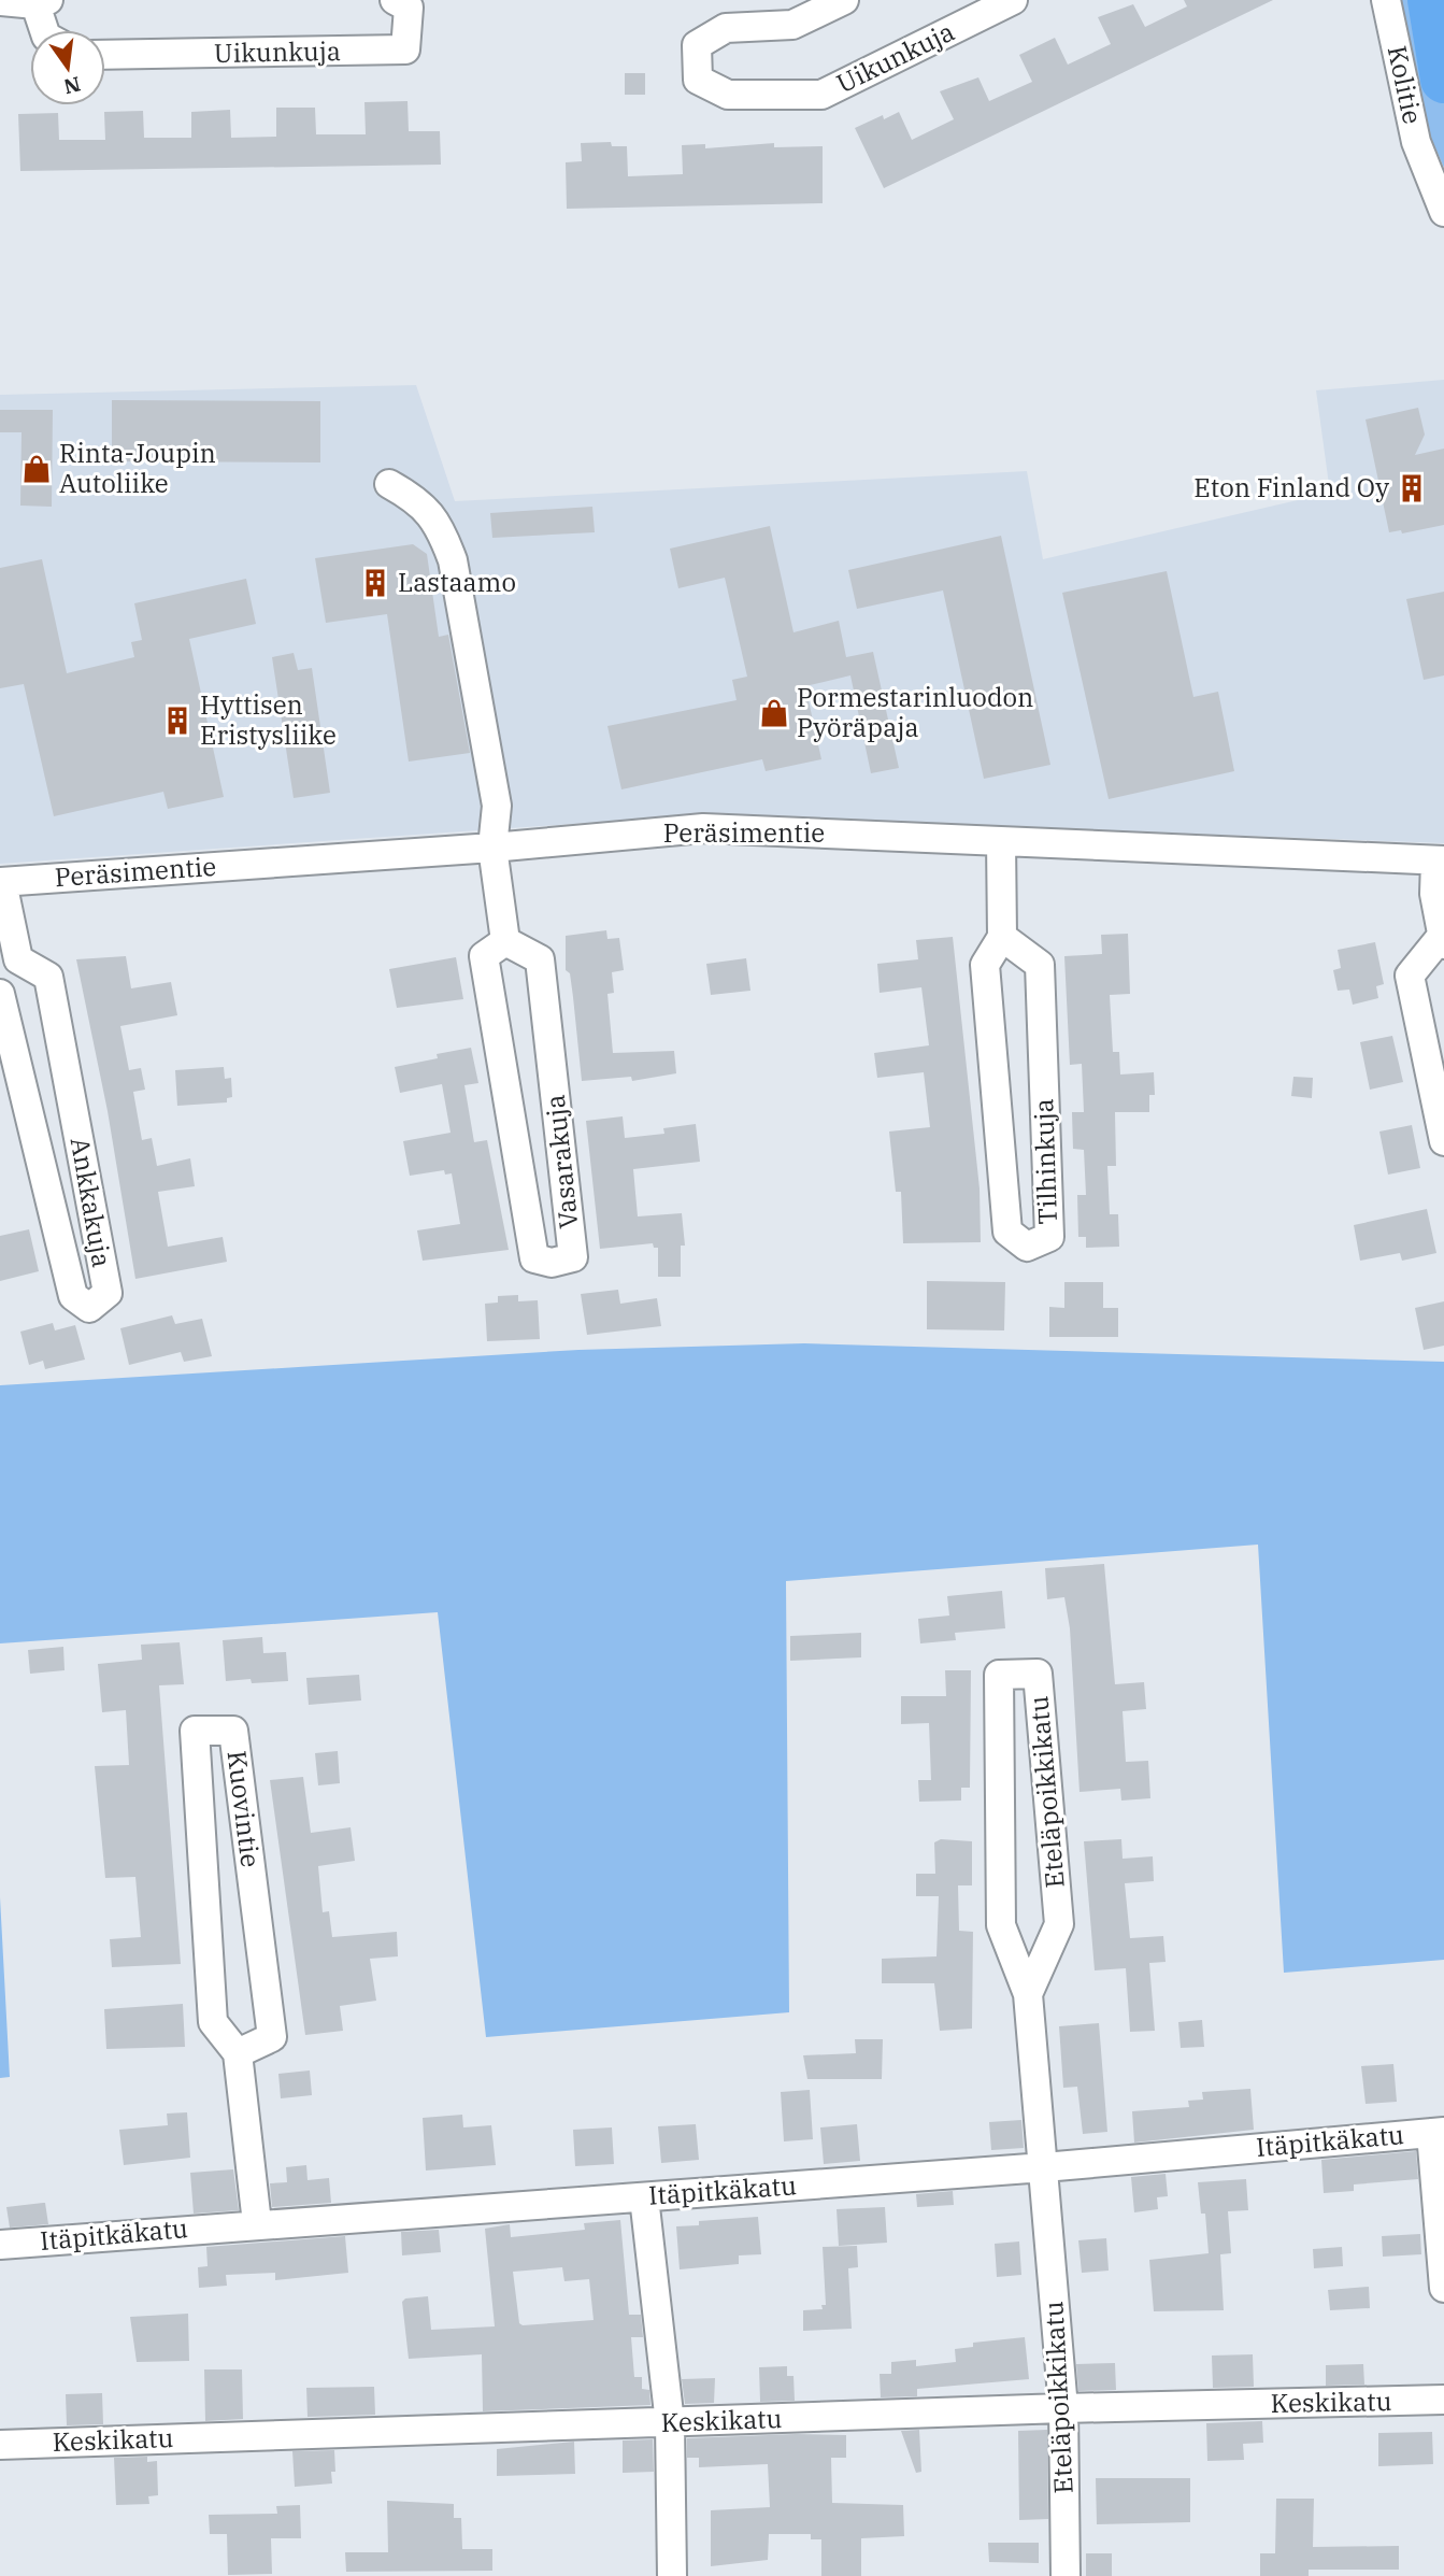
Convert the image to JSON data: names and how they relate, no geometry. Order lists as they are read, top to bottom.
{
  "streets": {
    "street": [
      "Uikunkuja",
      "Kolitie",
      "Peräsimentie",
      "Vasarakuja",
      "Tilhinkuja",
      "Ankkakuja",
      "Eteläpoikkikatu",
      "Kuovintie",
      "Itäpitkäkatu",
      "Keskikatu"
    ]
  },
  "crossings": [
    ["Peräsimentie", "Ankkakuja"],
    ["Eteläpoikkikatu", "Itäpitkäkatu"],
    ["Eteläpoikkikatu", "Keskikatu"]
  ],
  "places": {
    "shop": ["Rinta-Joupin Autoliike", "Pormestarinluodon Pyöräpaja"],
    "building": ["Eton Finland Oy", "Lastaamo", "Hyttisen Eristysliike"]
  },
  "north": "bottom"
}
